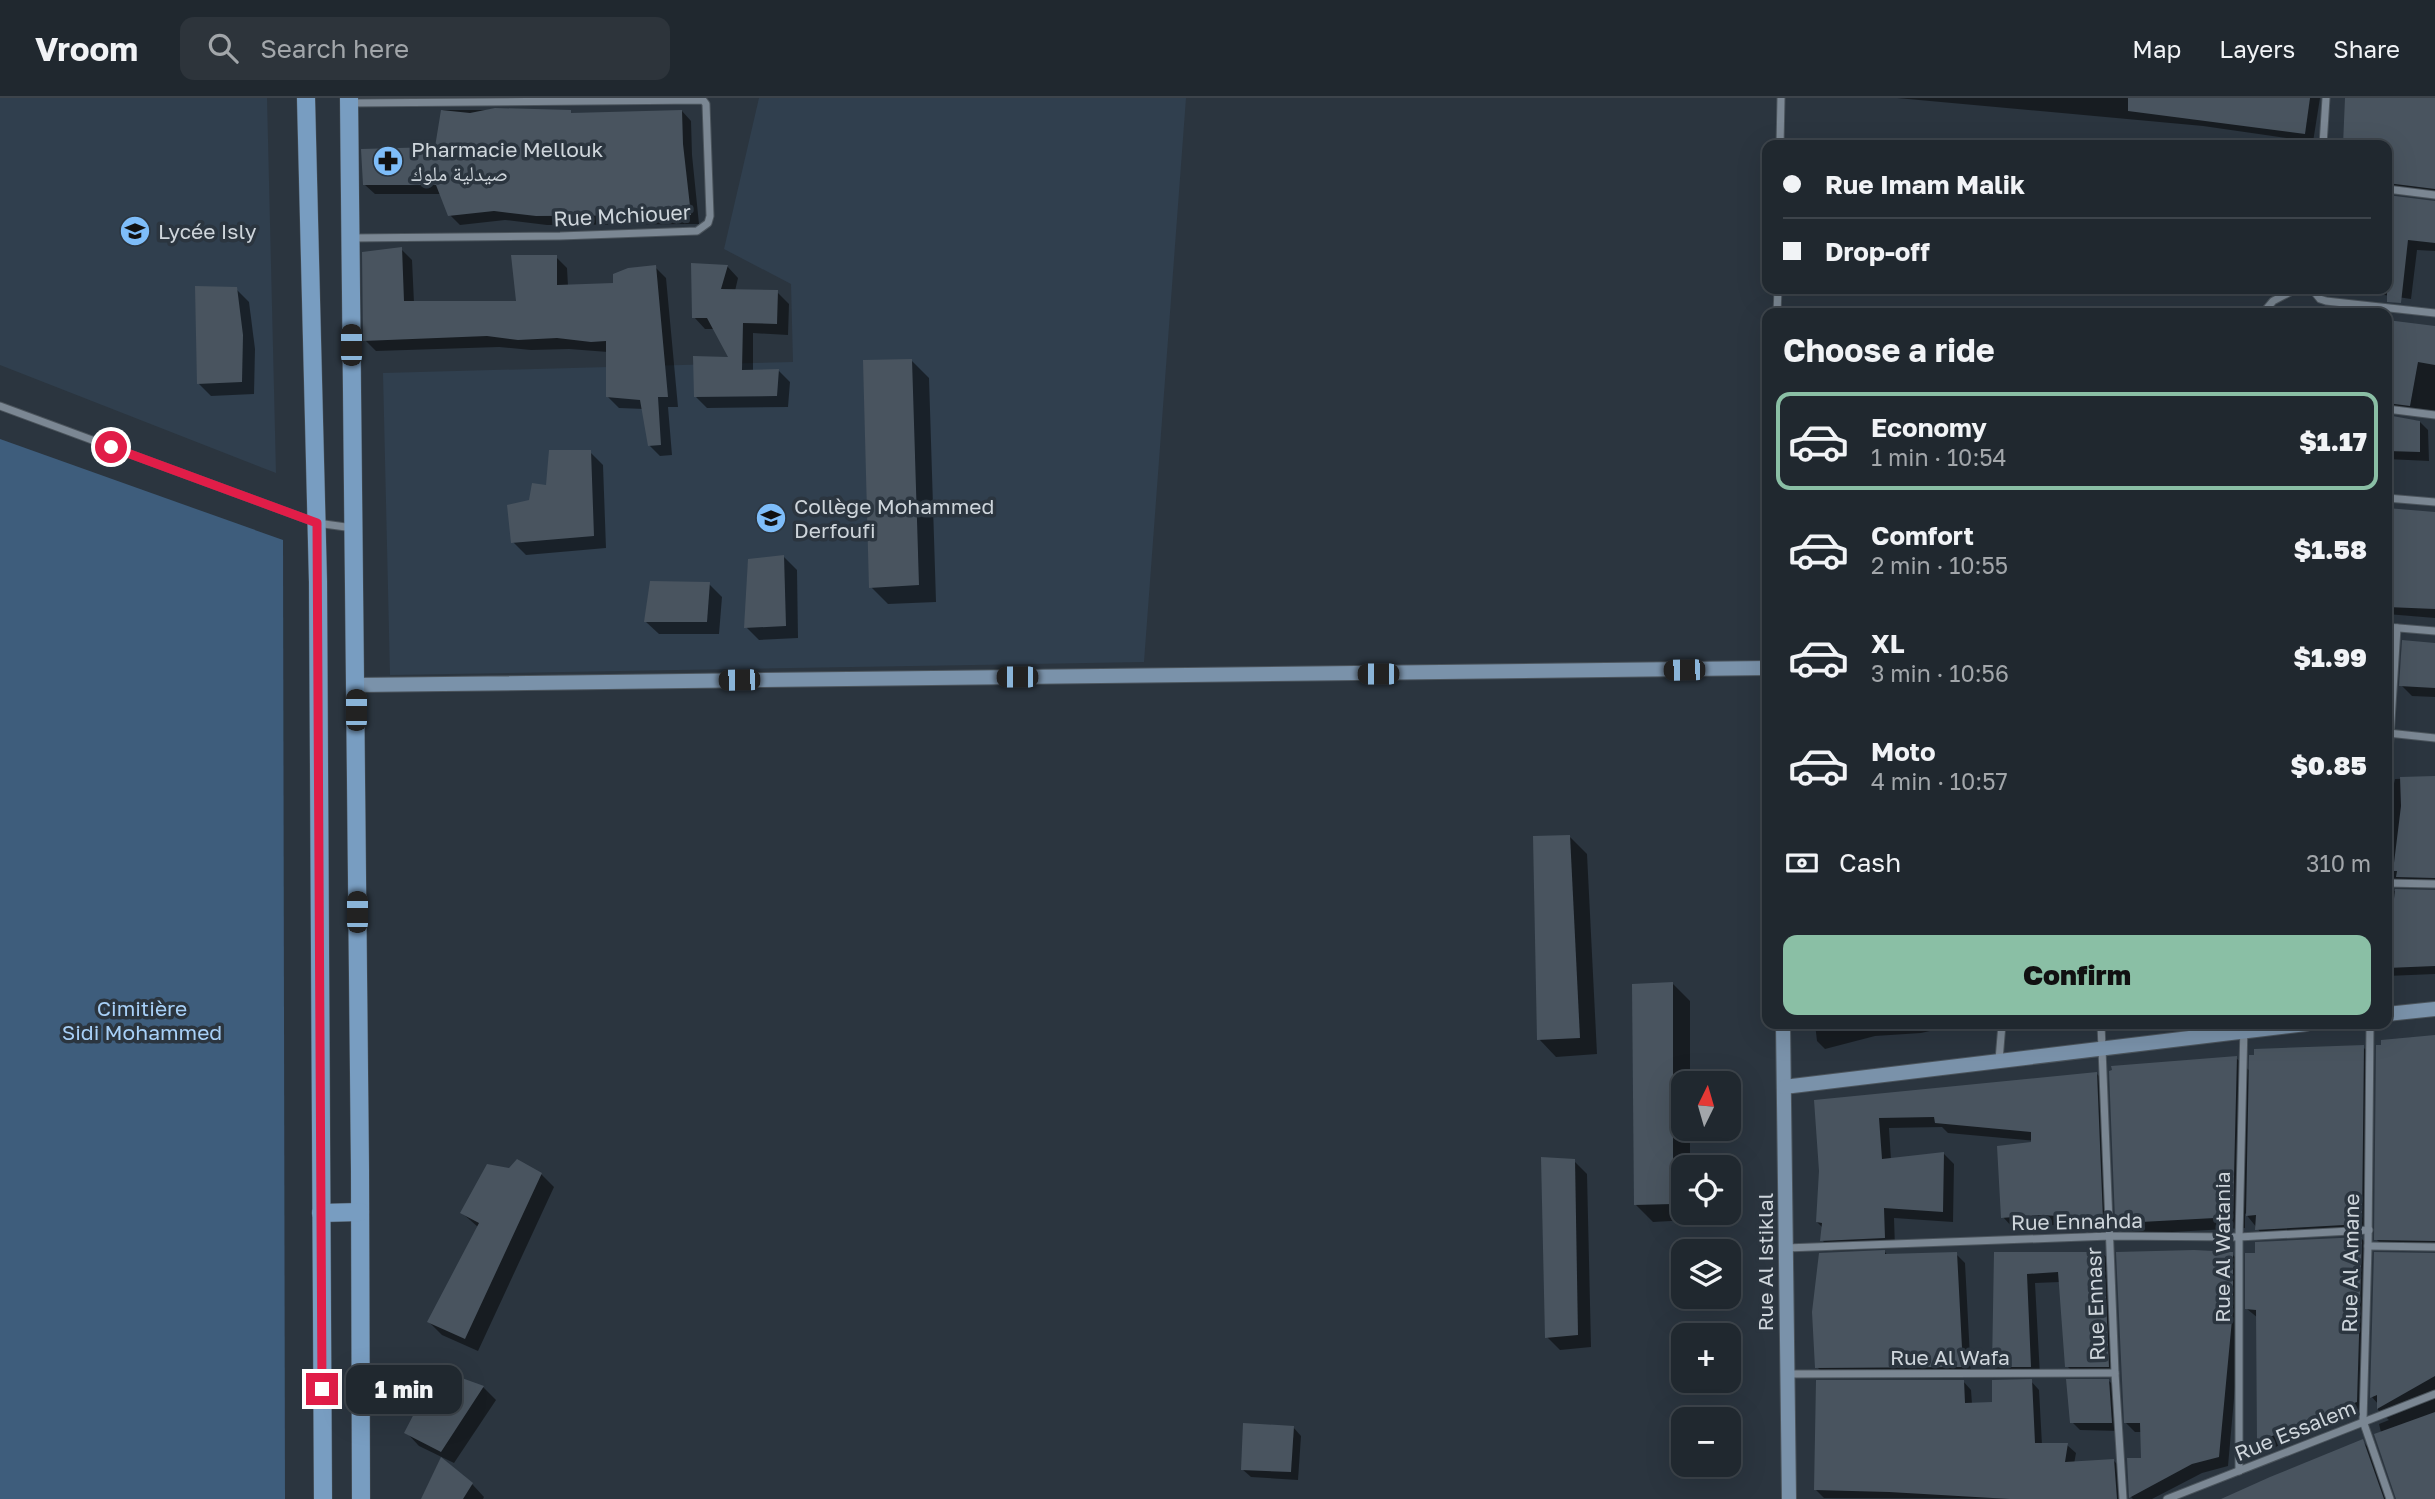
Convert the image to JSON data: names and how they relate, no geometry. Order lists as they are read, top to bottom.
{
  "streets": {
    "street": [
      "Rue Mchiouer",
      "Rue Ennahda",
      "Rue Al Watania",
      "Rue Al Istiklal",
      "Rue Al Amane",
      "Rue Ennasr",
      "Rue Al Wafa",
      "Rue Essalem"
    ]
  },
  "crossings": [
    ["Rue Ennahda", "Rue Al Watania"],
    ["Rue Ennahda", "Rue Al Istiklal"],
    ["Rue Ennahda", "Rue Al Amane"],
    ["Rue Ennahda", "Rue Ennasr"],
    ["Rue Al Watania", "Rue Essalem"],
    ["Rue Al Istiklal", "Rue Al Wafa"],
    ["Rue Al Amane", "Rue Essalem"],
    ["Rue Ennasr", "Rue Al Wafa"]
  ],
  "parks": ["Cimitière Sidi Mohammed"],
  "places": {
    "pharmacy": ["Pharmacie Mellouk صيدلية ملوك"],
    "school or university": ["Lycée Isly", "Collège Mohammed Derfoufi"]
  },
  "north": "top",
  "page": {
    "header": "Vroom",
    "search": "Search here",
    "nav": ["Map", "Layers", "Share"],
    "banner": ["Rue Imam Malik", "Drop-off"],
    "heading": "Choose a ride",
    "list": [
      {
        "name": "Economy",
        "note": "1 min · 10:54",
        "value": "$1.17"
      },
      {
        "name": "Comfort",
        "note": "2 min · 10:55",
        "value": "$1.58"
      },
      {
        "name": "XL",
        "note": "3 min · 10:56",
        "value": "$1.99"
      },
      {
        "name": "Moto",
        "note": "4 min · 10:57",
        "value": "$0.85"
      }
    ],
    "pay": ["Cash", "310 m"],
    "buttons": "Confirm",
    "map_buttons": ["+", "−"],
    "bubble": "1 min"
  }
}
